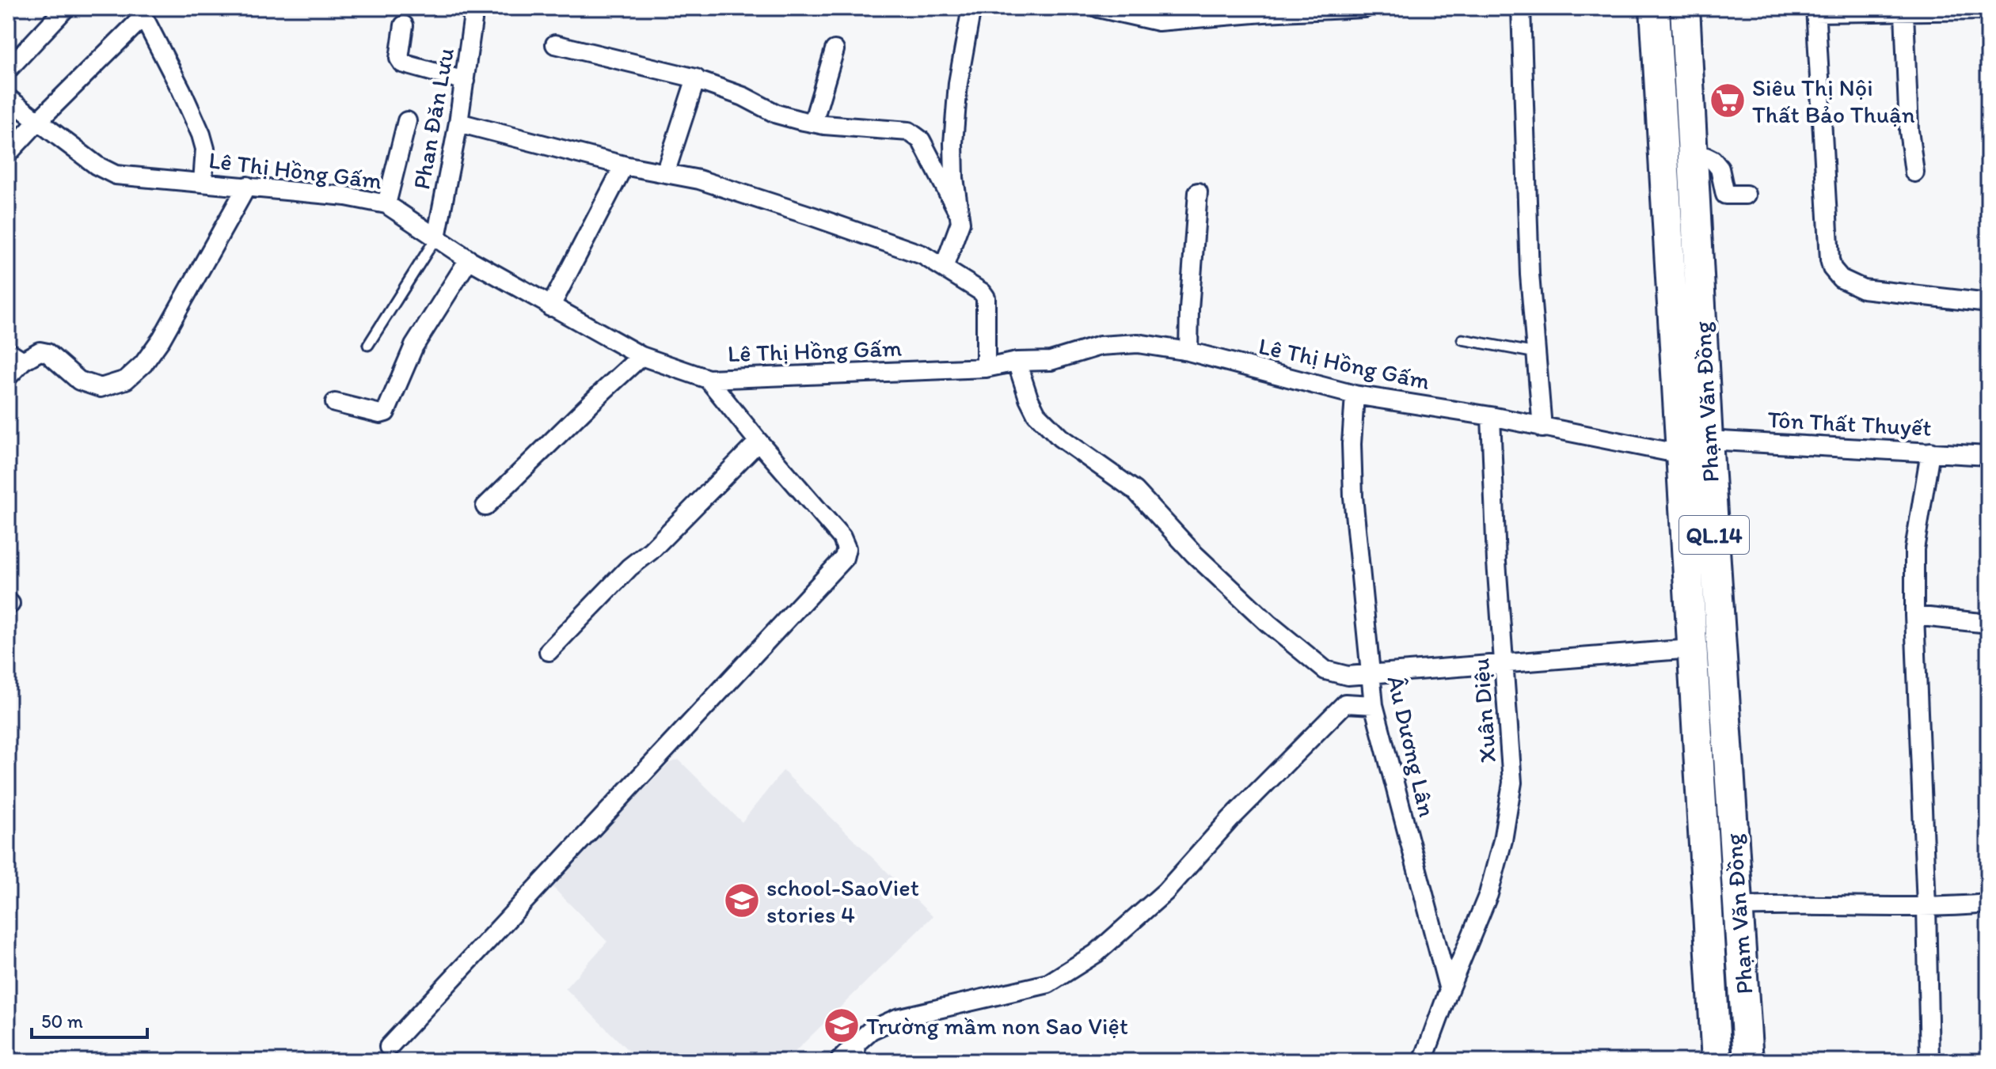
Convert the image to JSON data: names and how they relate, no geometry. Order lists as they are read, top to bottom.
{
  "streets": {
    "main road": ["Phạm Văn Đồng", "QL.14"],
    "street": [
      "Phan Đăn Lưu",
      "Lê Thị Hồng Gấm",
      "Tôn Thất Thuyết",
      "Xuân Diệu",
      "Âu Dương Lân"
    ]
  },
  "crossings": [
    ["Phan Đăn Lưu", "Lê Thị Hồng Gấm"],
    ["Lê Thị Hồng Gấm", "Phạm Văn Đồng"],
    ["Lê Thị Hồng Gấm", "Xuân Diệu"],
    ["Lê Thị Hồng Gấm", "Âu Dương Lân"],
    ["Phạm Văn Đồng", "Tôn Thất Thuyết"],
    ["Xuân Diệu", "Âu Dương Lân"]
  ],
  "places": {
    "supermarket": ["Siêu Thị Nội Thất Bảo Thuận"],
    "school or university": ["school-SaoViet stories 4", "Trường mầm non Sao Việt"]
  },
  "scale_bar": "50 m"
}
